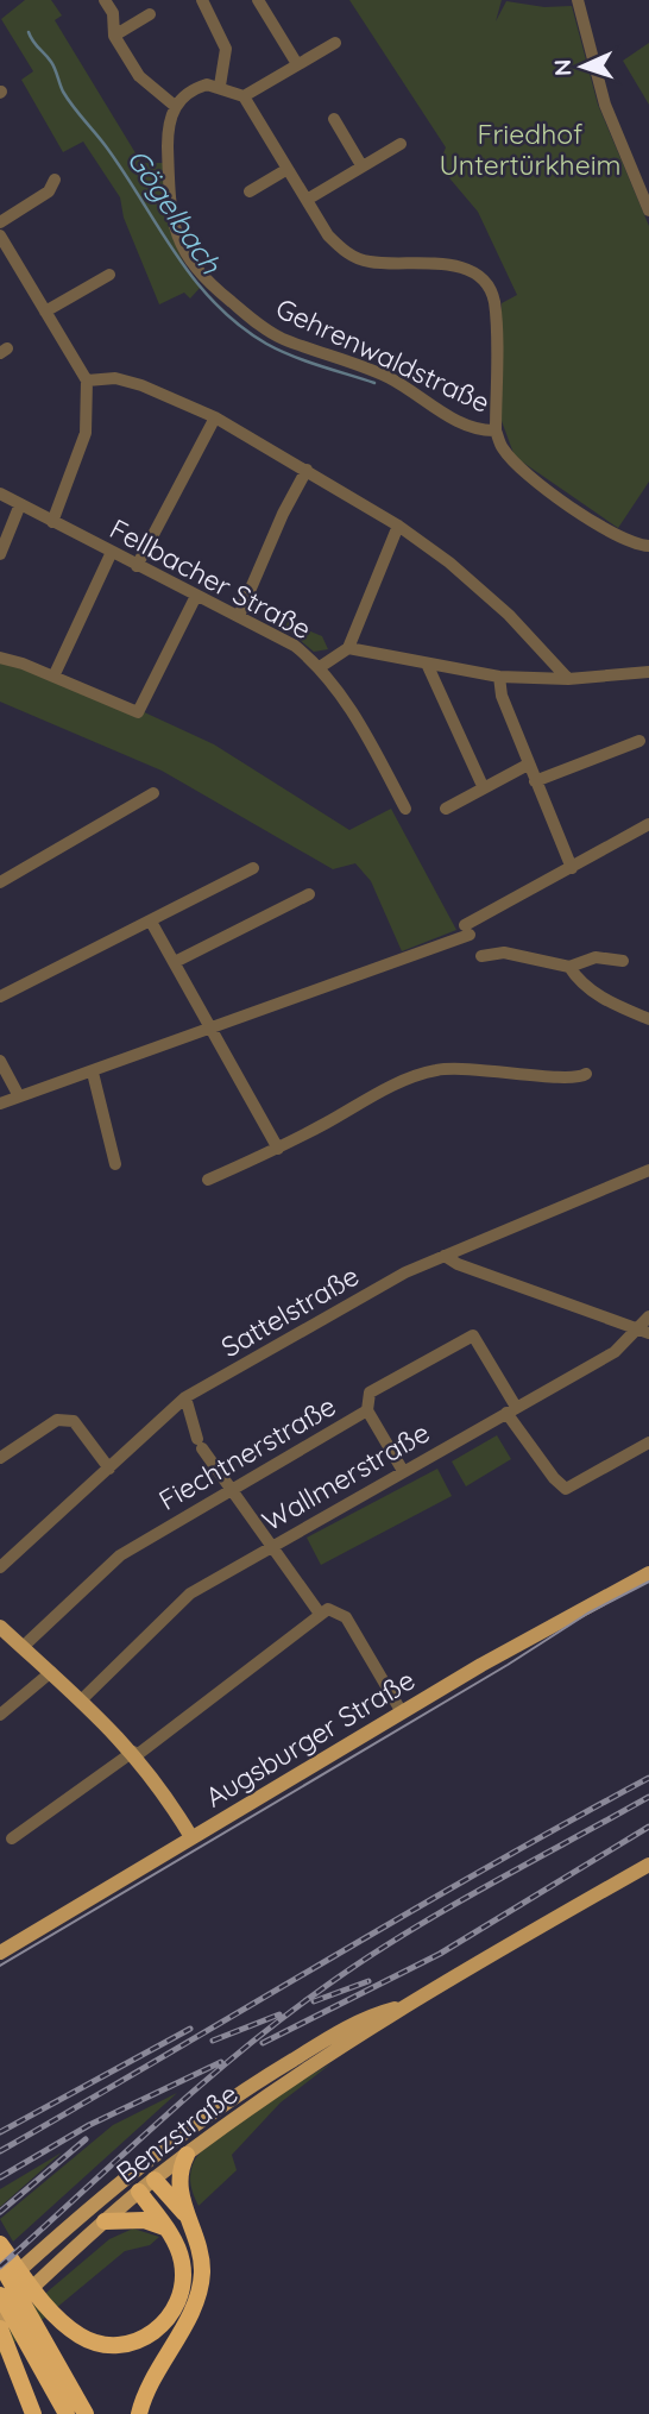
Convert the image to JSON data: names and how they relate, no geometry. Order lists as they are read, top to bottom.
{
  "streets": {
    "main road": ["Augsburger Straße", "Benzstraße"],
    "street": [
      "Gehrenwaldstraße",
      "Fellbacher Straße",
      "Sattelstraße",
      "Fiechtnerstraße",
      "Wallmerstraße"
    ]
  },
  "crossings": [
    ["Fiechtnerstraße", "Wallmerstraße"]
  ],
  "water": ["Gögelbach"],
  "parks": ["Friedhof Untertürkheim"],
  "north": "left"
}
